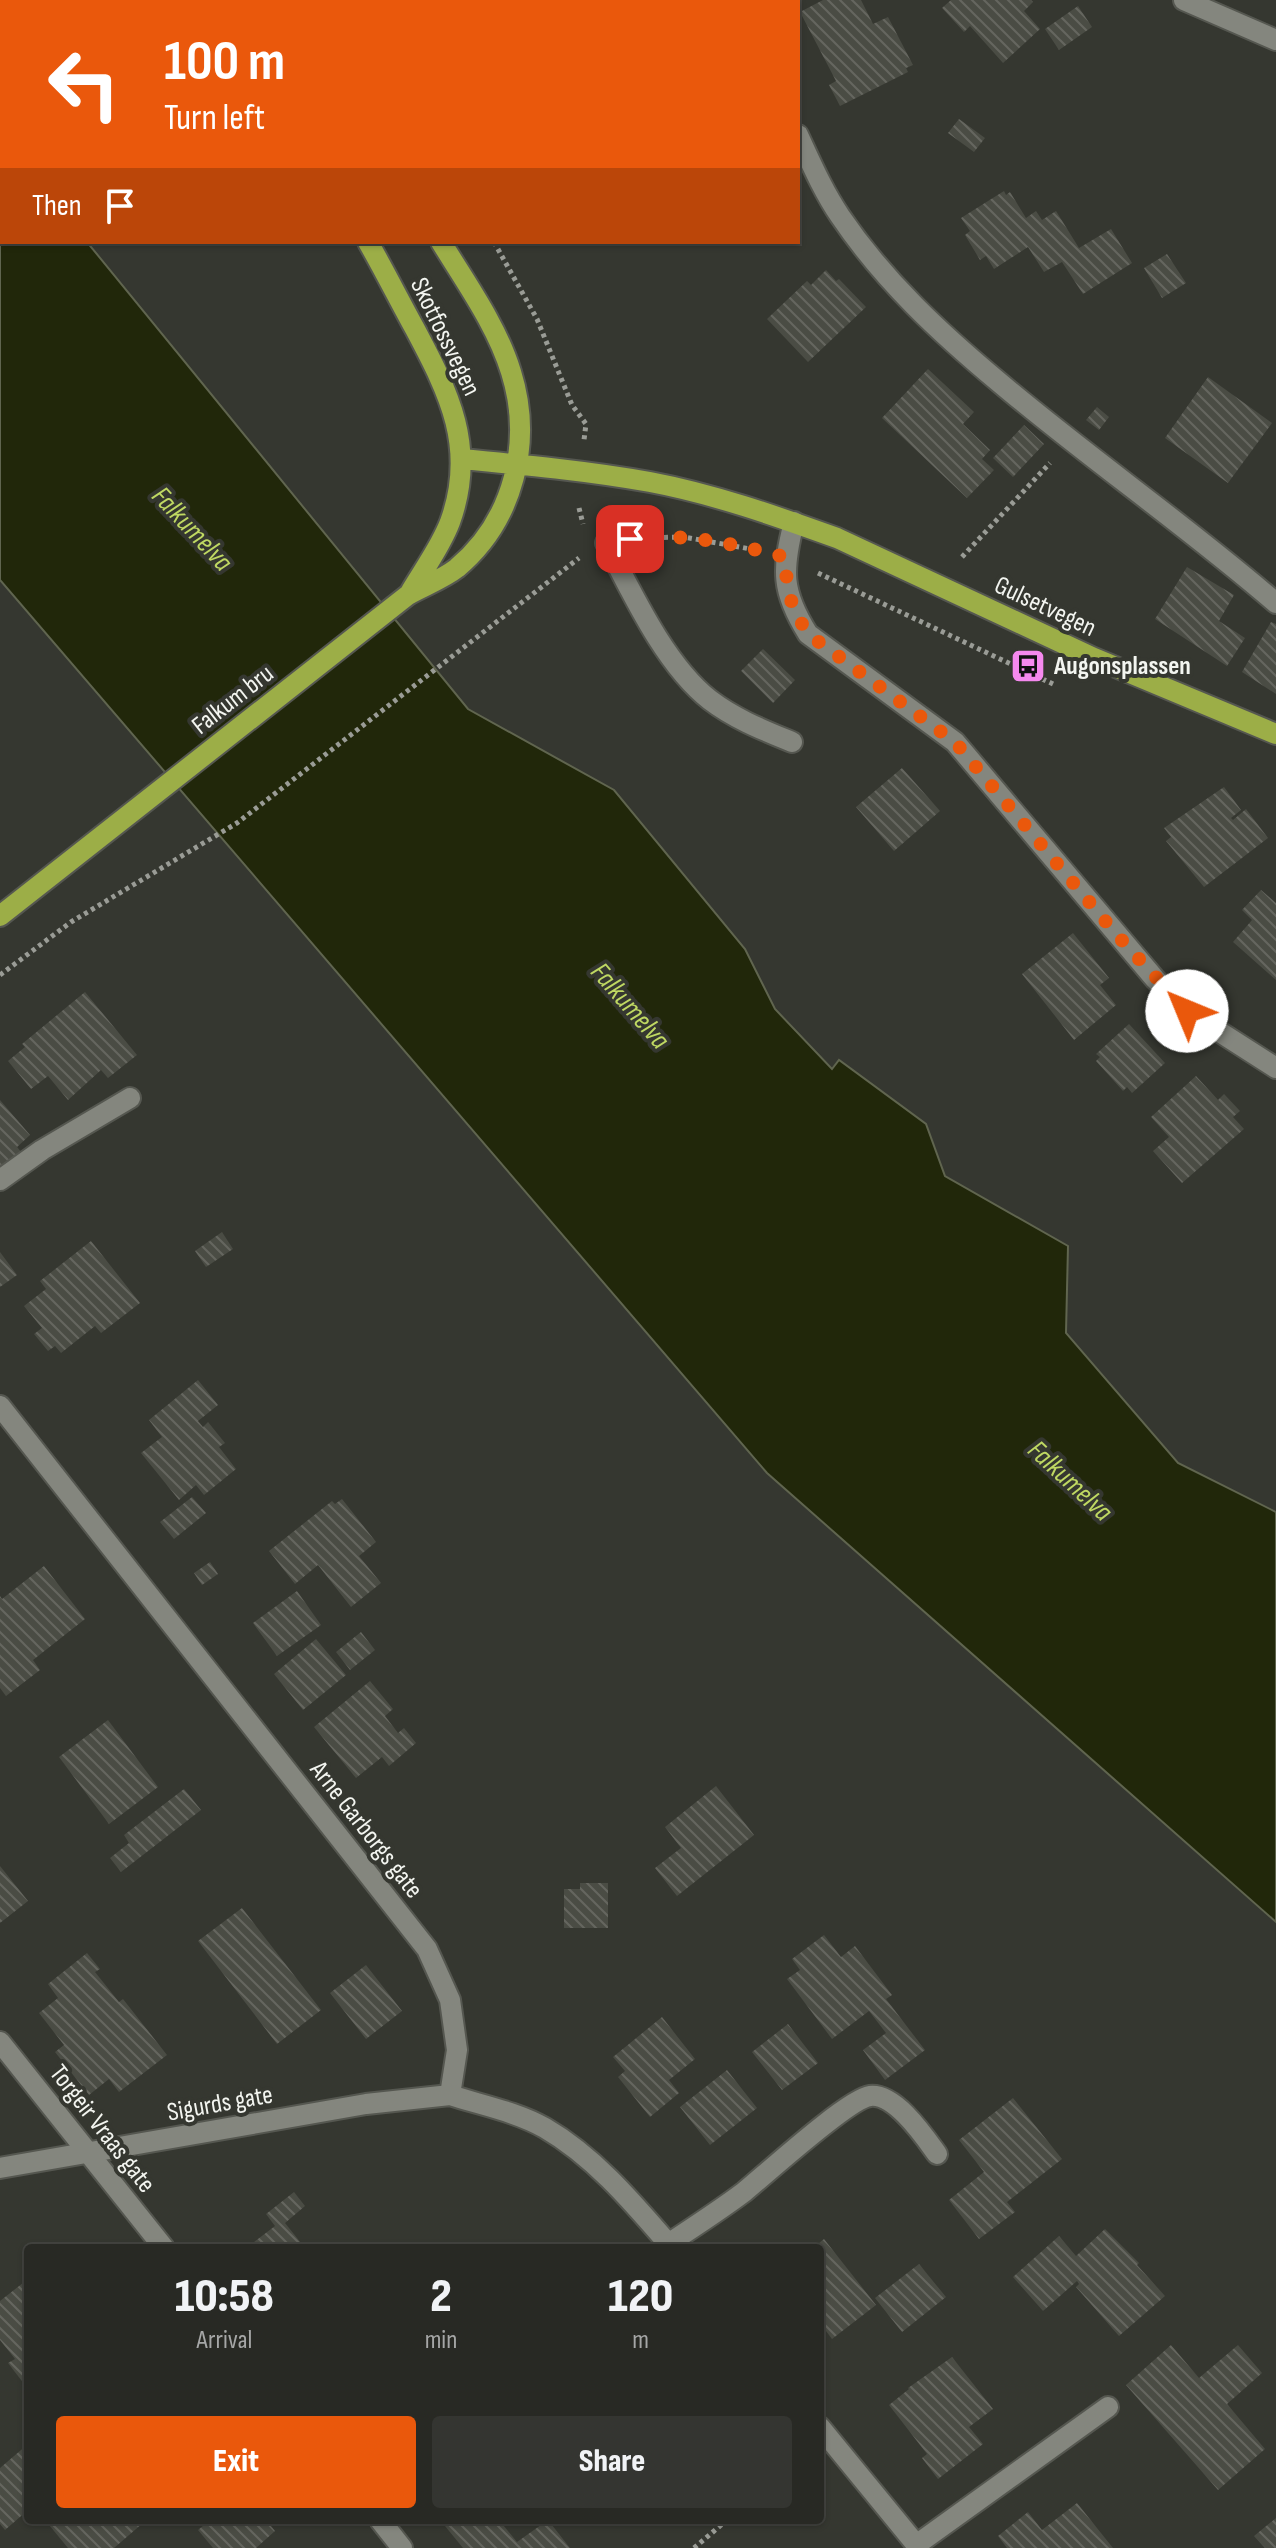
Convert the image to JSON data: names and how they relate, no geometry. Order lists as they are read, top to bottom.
{
  "streets": {
    "main road": ["Skotfossvegen", "Gulsetvegen", "Falkum bru"],
    "street": ["Arne Garborgs gate", "Sigurds gate", "Torgeir Vraas gate"]
  },
  "crossings": [
    ["Skotfossvegen", "Gulsetvegen"],
    ["Skotfossvegen", "Falkum bru"],
    ["Arne Garborgs gate", "Sigurds gate"],
    ["Sigurds gate", "Torgeir Vraas gate"]
  ],
  "water": ["Falkumelva"],
  "places": {
    "bus stop": ["Augonsplassen"]
  },
  "page": {
    "turn": ["100 m", "Turn left"],
    "then": "Then",
    "eta": [
      "10:58",
      "Arrival",
      "2",
      "min",
      "120",
      "m"
    ],
    "buttons": ["Exit", "Share"]
  }
}
